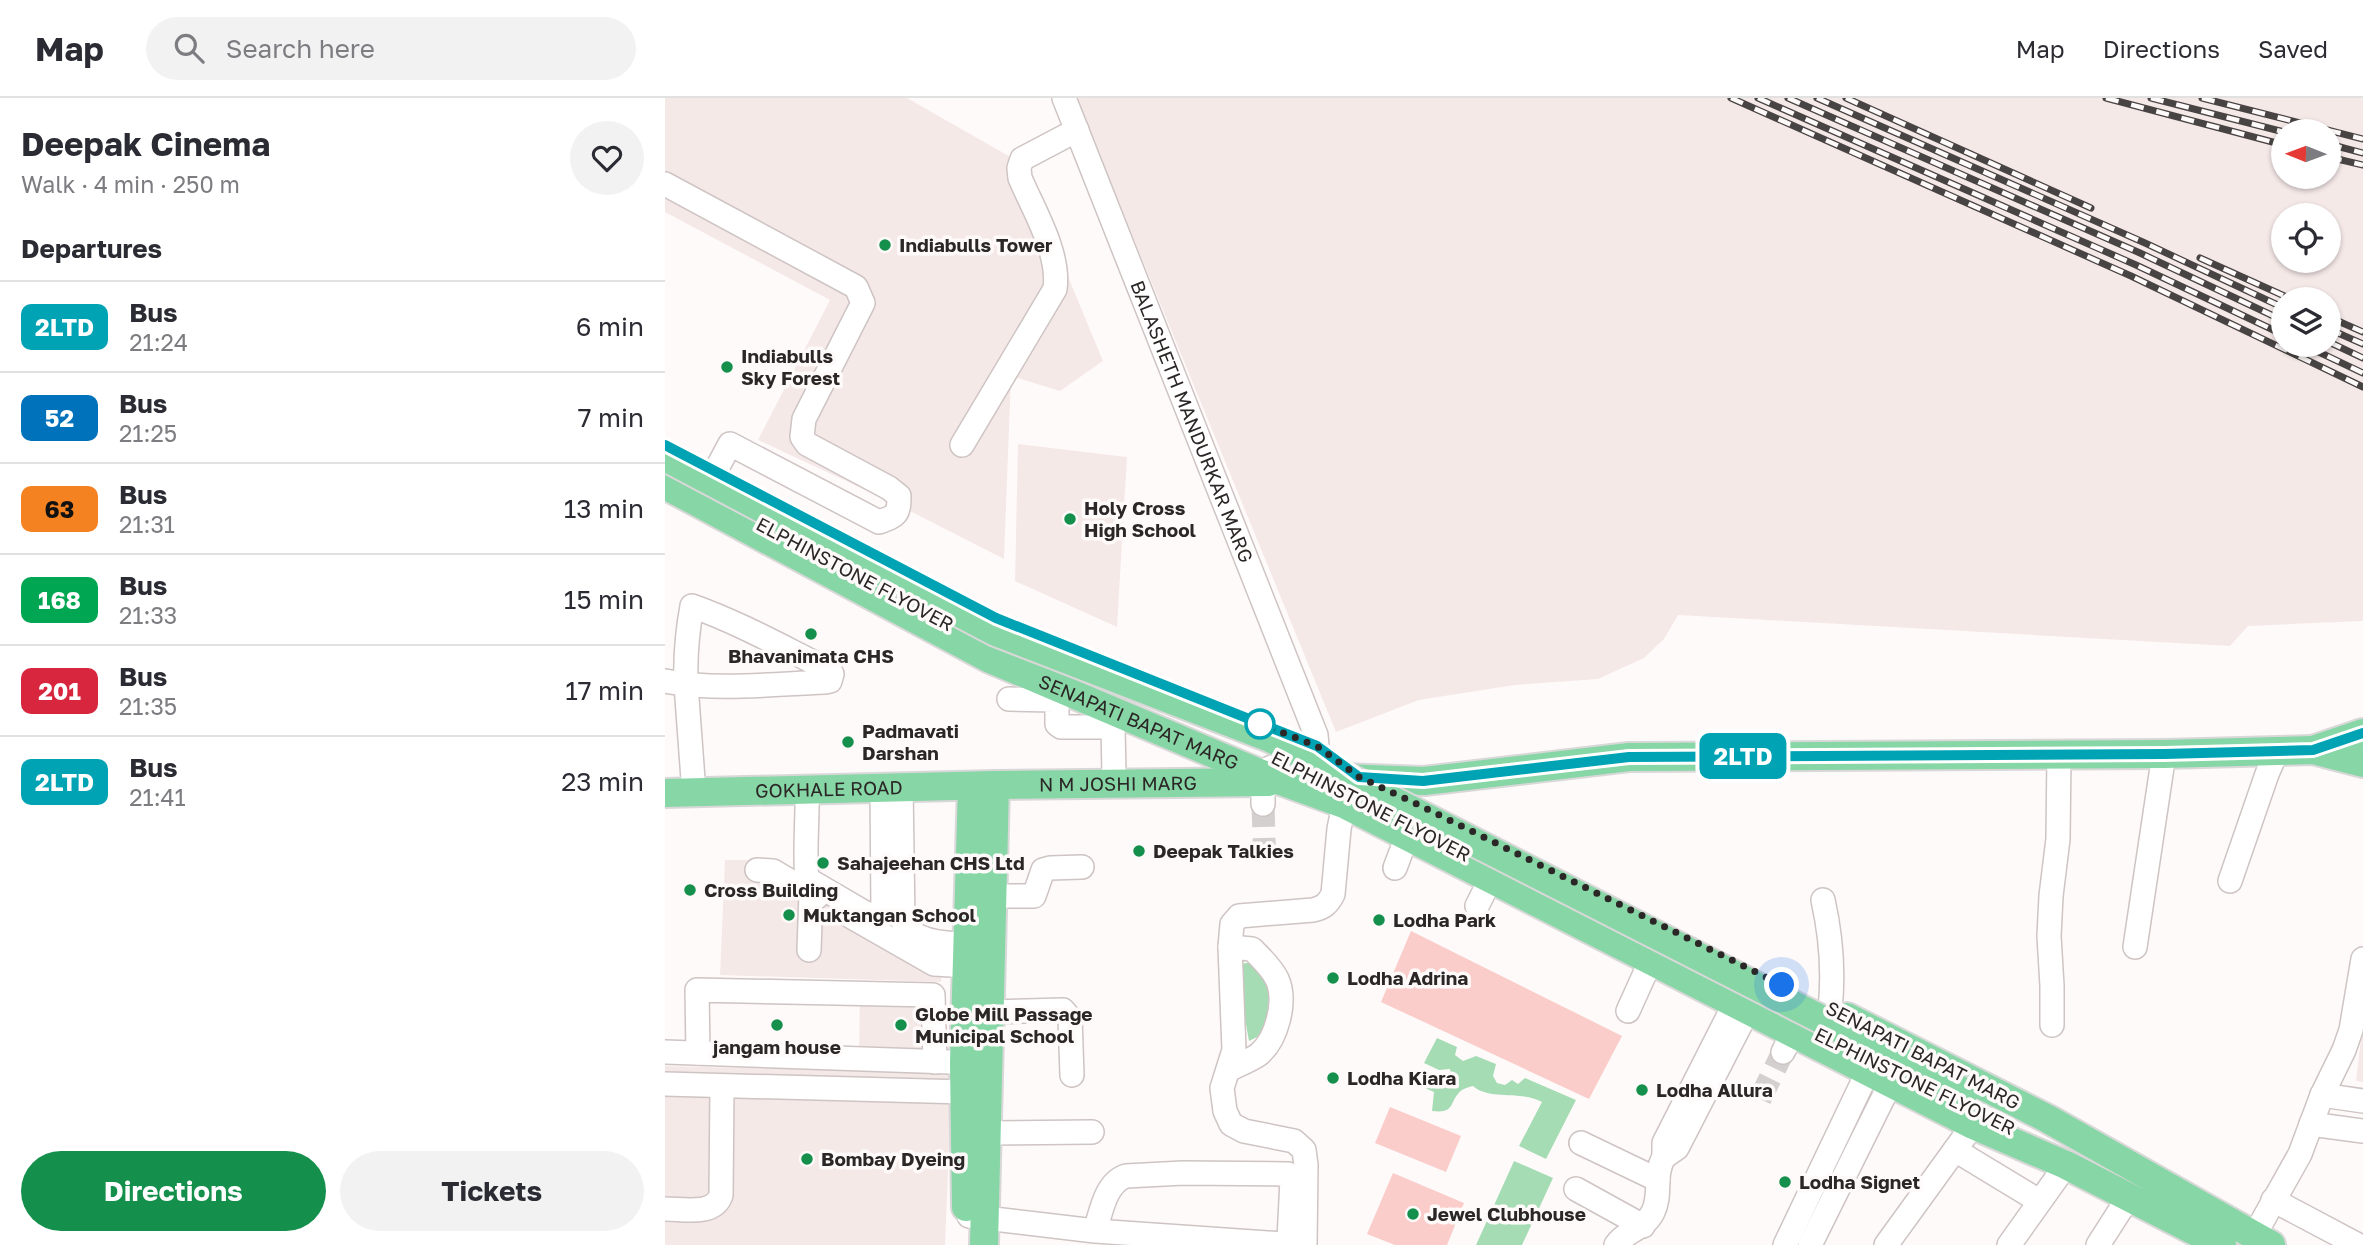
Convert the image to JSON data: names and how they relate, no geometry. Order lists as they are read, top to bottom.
{
  "streets": {
    "main road": [
      "ELPHINSTONE FLYOVER",
      "SENAPATI BAPAT MARG",
      "N M JOSHI MARG",
      "GOKHALE ROAD"
    ],
    "street": ["BALASHETH MANDURKAR MARG"]
  },
  "crossings": [
    ["ELPHINSTONE FLYOVER", "SENAPATI BAPAT MARG"],
    ["SENAPATI BAPAT MARG", "N M JOSHI MARG"],
    ["N M JOSHI MARG", "GOKHALE ROAD"]
  ],
  "places": [
    "Indiabulls Tower",
    "Indiabulls Sky Forest",
    "Holy Cross High School",
    "Bhavanimata CHS",
    "Padmavati Darshan",
    "Deepak Talkies",
    "Sahajeehan CHS Ltd",
    "Cross Building",
    "Muktangan School",
    "Lodha Park",
    "Lodha Adrina",
    "jangam house",
    "Globe Mill Passage Municipal School",
    "Lodha Kiara",
    "Lodha Allura",
    "Bombay Dyeing",
    "Lodha Signet",
    "Jewel Clubhouse"
  ],
  "lines": ["bus line 2LTD"],
  "north": "left",
  "page": {
    "header": "Map",
    "search": "Search here",
    "nav": ["Map", "Directions", "Saved"],
    "heading": [
      ["Deepak Cinema", "Walk · 4 min · 250 m"],
      "Departures"
    ],
    "on_map": "2LTD",
    "list": [
      {
        "mark": "2LTD",
        "name": "Bus",
        "note": "21:24",
        "value": "6 min"
      },
      {
        "mark": "52",
        "name": "Bus",
        "note": "21:25",
        "value": "7 min"
      },
      {
        "mark": "63",
        "name": "Bus",
        "note": "21:31",
        "value": "13 min"
      },
      {
        "mark": "168",
        "name": "Bus",
        "note": "21:33",
        "value": "15 min"
      },
      {
        "mark": "201",
        "name": "Bus",
        "note": "21:35",
        "value": "17 min"
      },
      {
        "mark": "2LTD",
        "name": "Bus",
        "note": "21:41",
        "value": "23 min"
      }
    ],
    "buttons": ["Directions", "Tickets"]
  }
}
